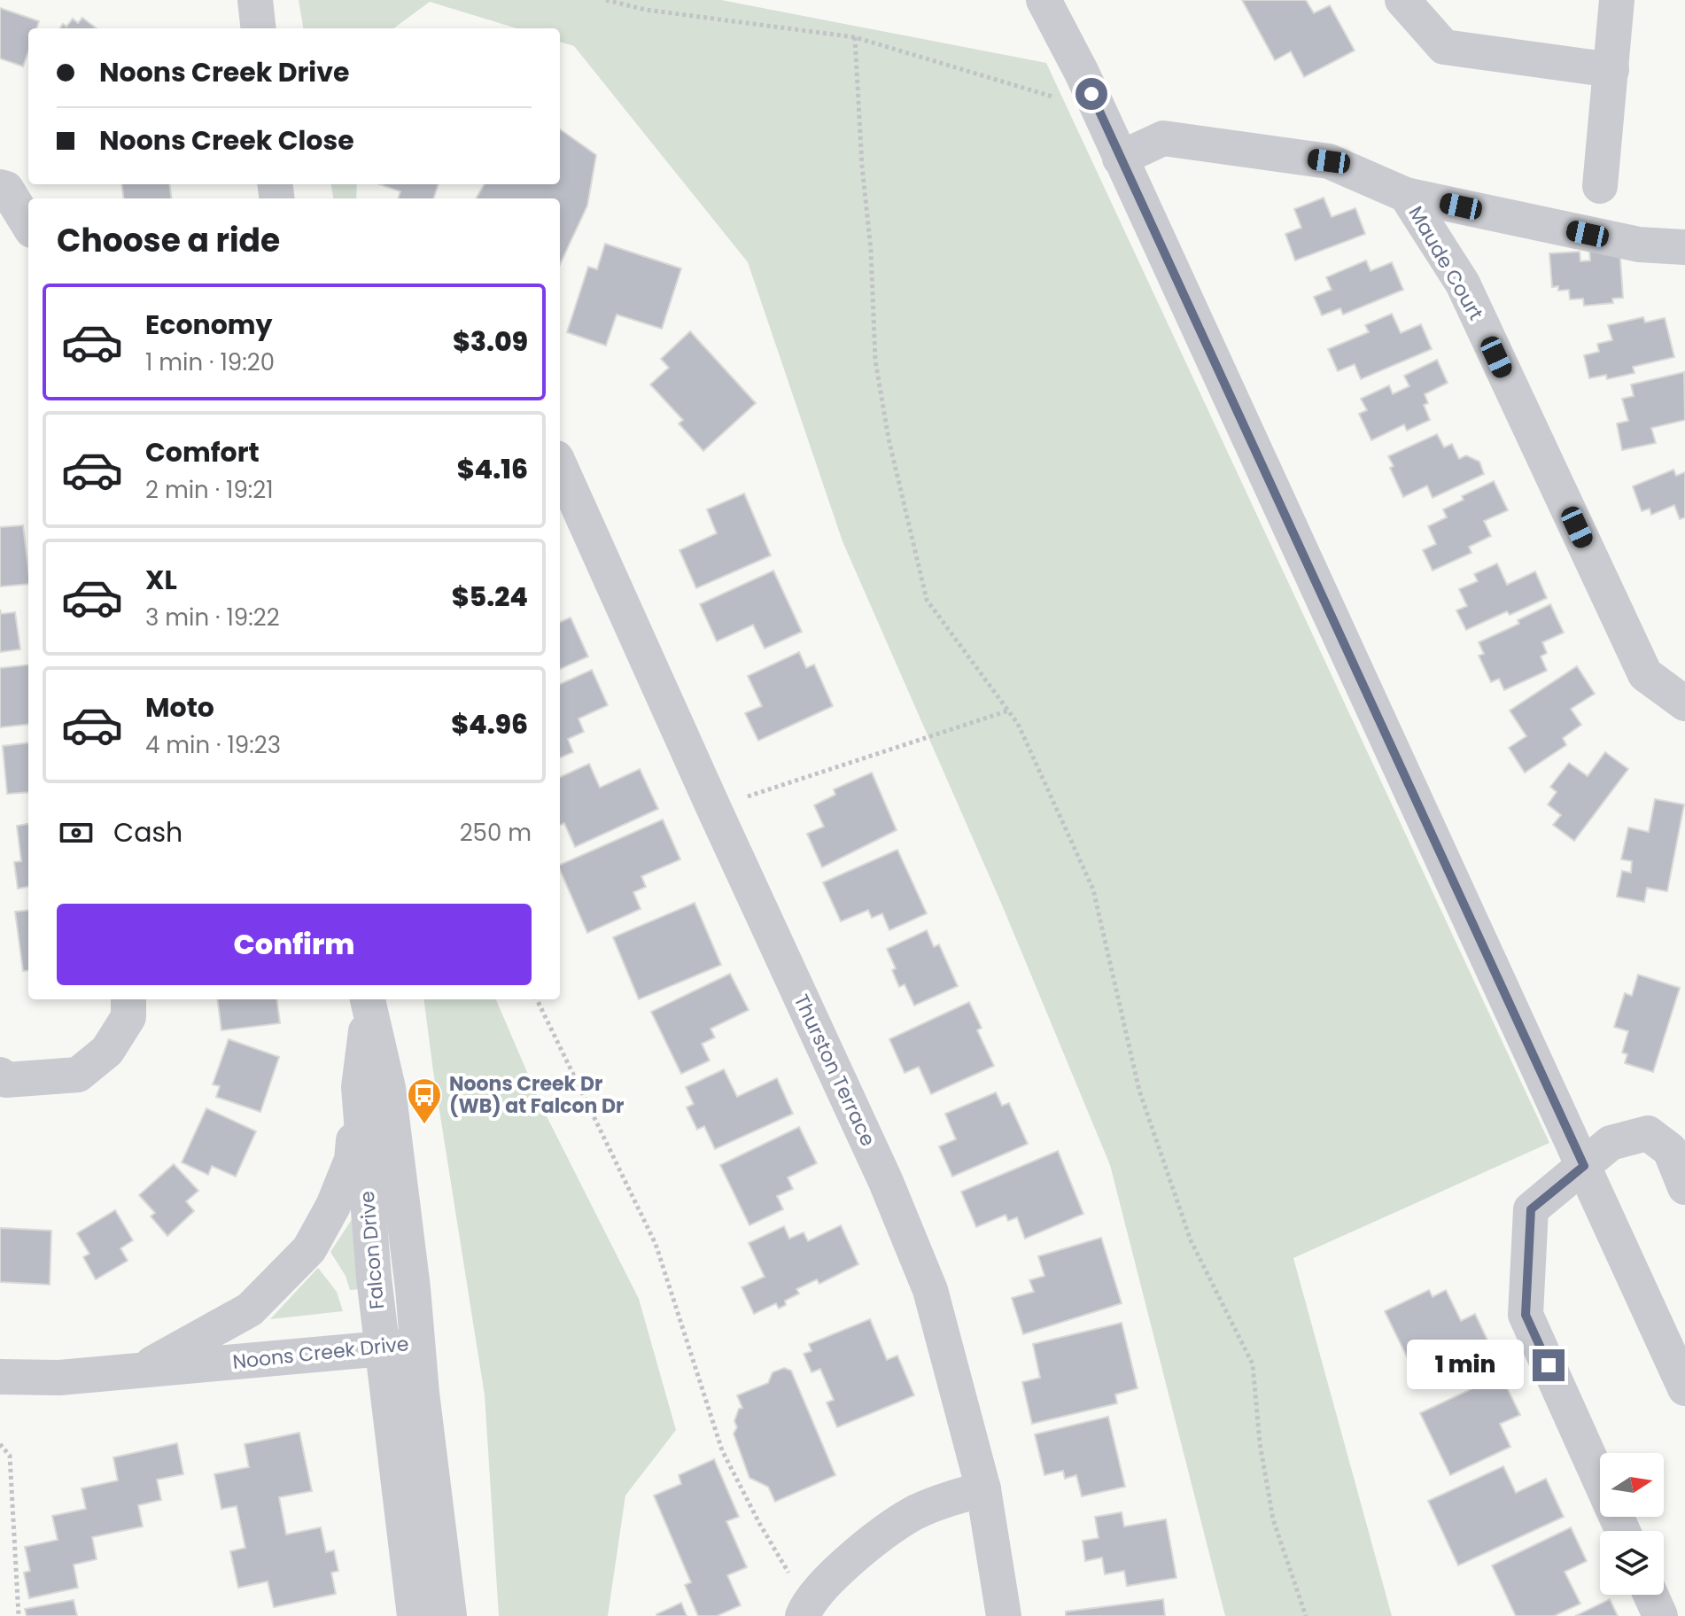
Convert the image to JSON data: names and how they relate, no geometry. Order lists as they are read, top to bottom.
{
  "streets": {
    "street": [
      "Maude Court",
      "Thurston Terrace",
      "Falcon Drive",
      "Noons Creek Drive"
    ]
  },
  "crossings": [
    ["Falcon Drive", "Noons Creek Drive"]
  ],
  "places": {
    "bus stop": ["Noons Creek Dr (WB) at Falcon Dr"]
  },
  "north": "right",
  "page": {
    "banner": ["Noons Creek Drive", "Noons Creek Close"],
    "heading": "Choose a ride",
    "list": [
      {
        "name": "Economy",
        "note": "1 min · 19:20",
        "value": "$3.09"
      },
      {
        "name": "Comfort",
        "note": "2 min · 19:21",
        "value": "$4.16"
      },
      {
        "name": "XL",
        "note": "3 min · 19:22",
        "value": "$5.24"
      },
      {
        "name": "Moto",
        "note": "4 min · 19:23",
        "value": "$4.96"
      }
    ],
    "pay": ["Cash", "250 m"],
    "buttons": "Confirm",
    "bubble": "1 min"
  }
}
